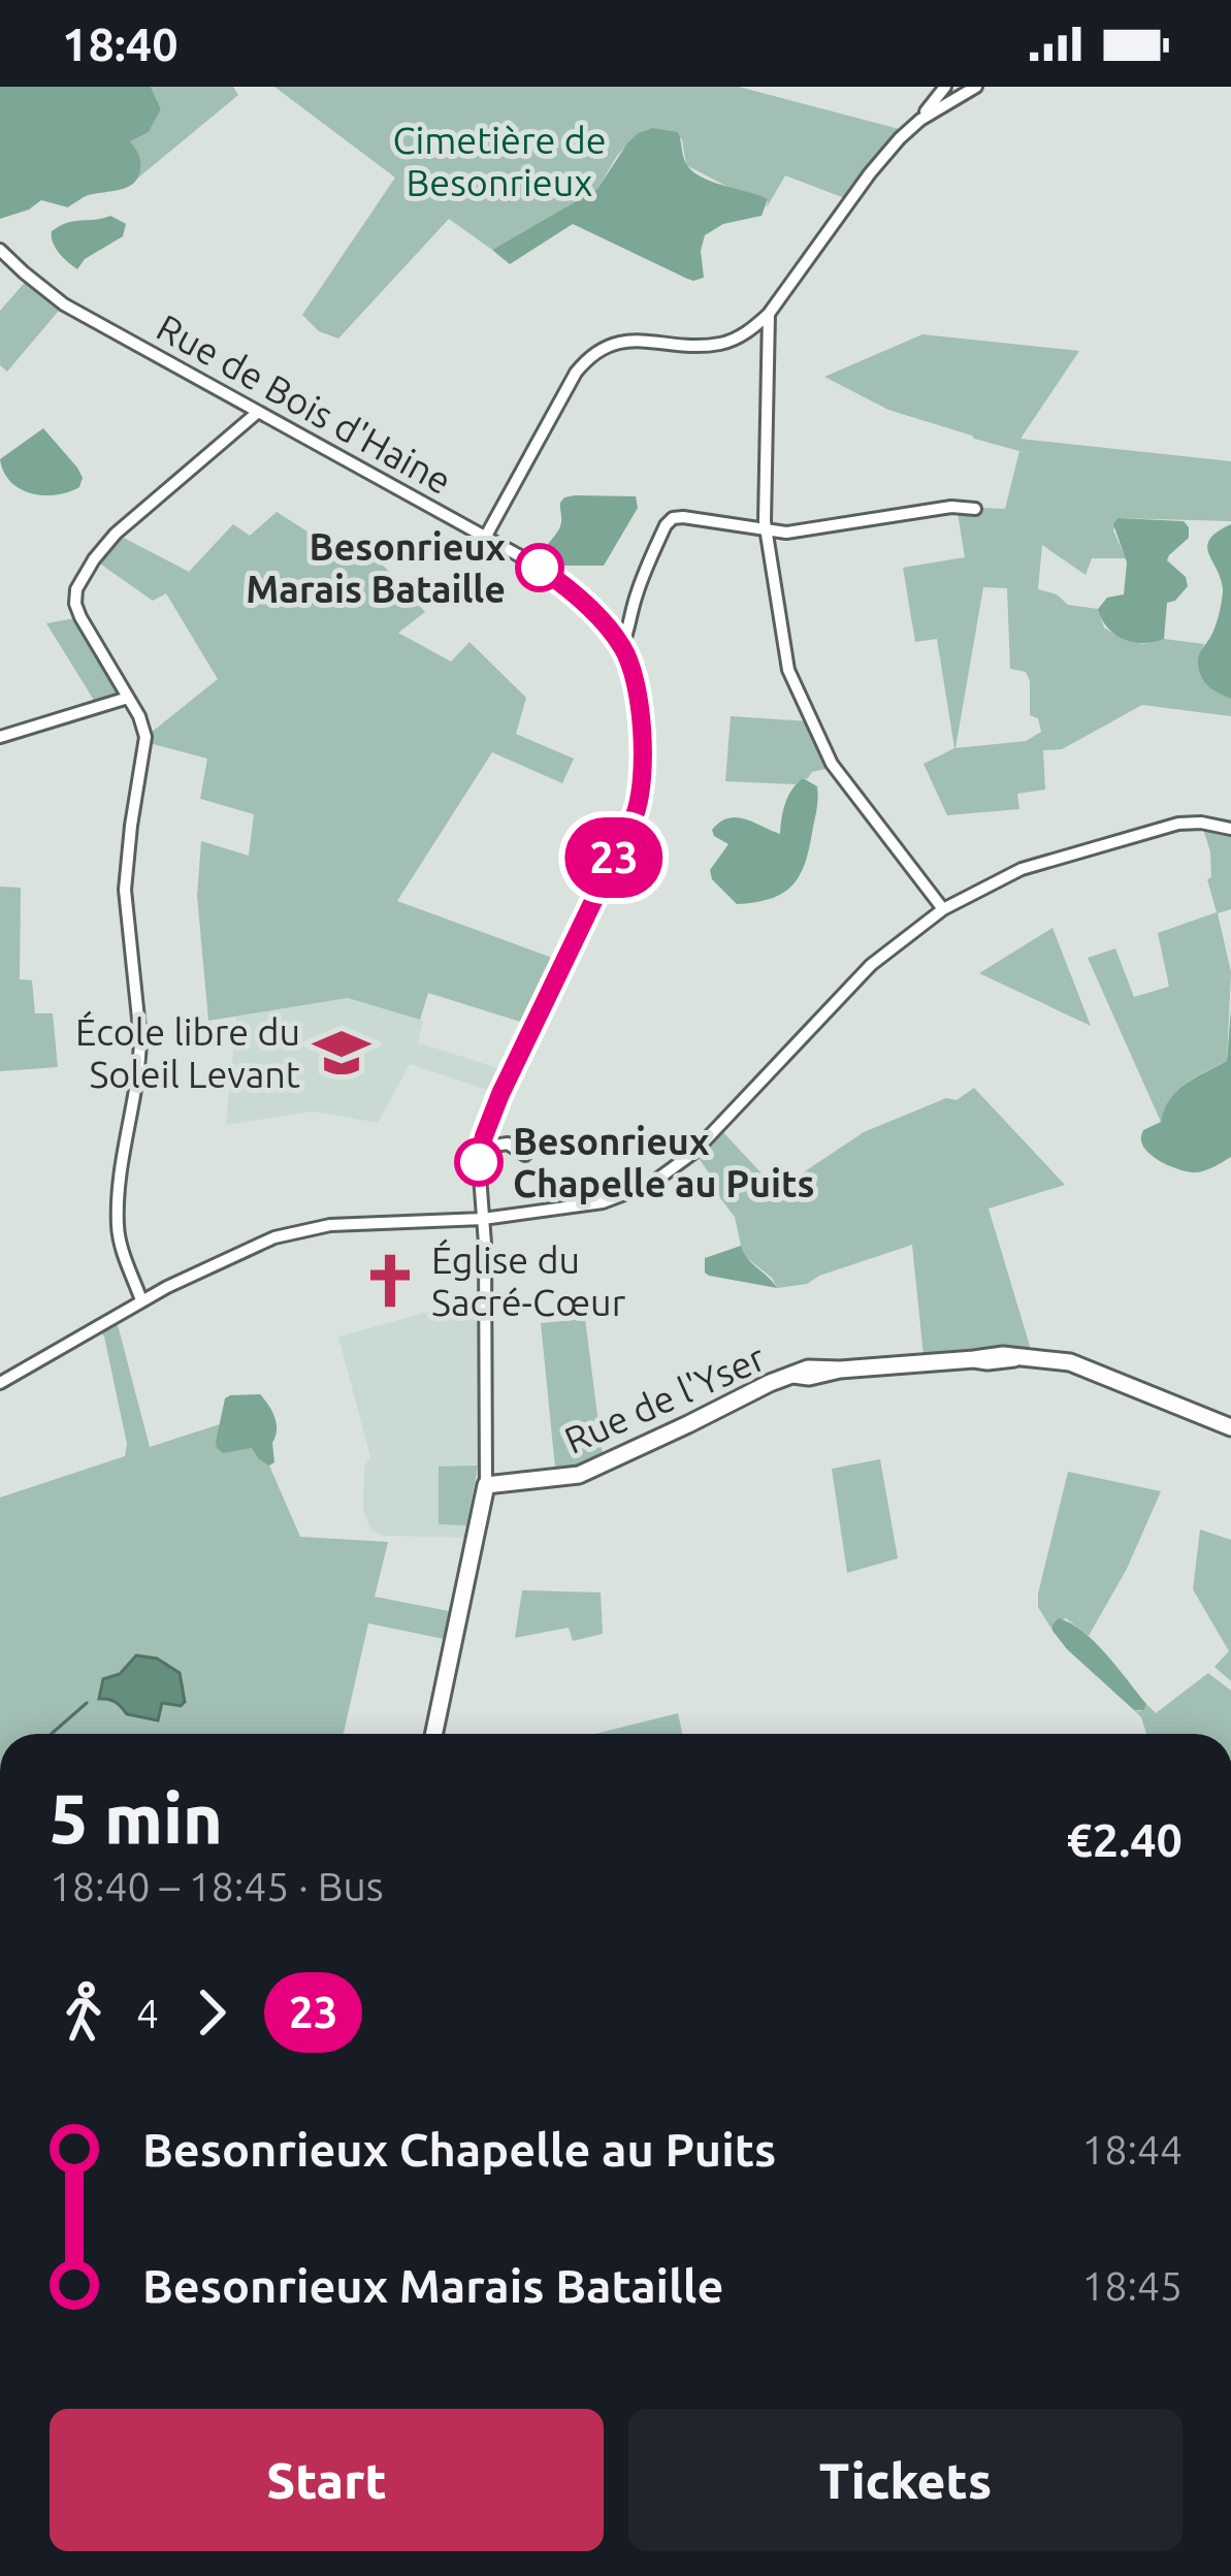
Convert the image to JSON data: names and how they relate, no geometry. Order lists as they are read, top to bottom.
{
  "streets": {
    "street": ["Rue de Bois d'Haine", "Rue de l'Yser"]
  },
  "crossings": [
    ["Rue de Bois d'Haine", "Rue de l'Yser"]
  ],
  "parks": ["Cimetière de Besonrieux"],
  "places": {
    "other": ["Besonrieux Marais Bataille", "Besonrieux Chapelle au Puits"],
    "school or university": ["École libre du Soleil Levant"],
    "church": ["Église du Sacré-Cœur"]
  },
  "lines": ["bus line 23"],
  "page": {
    "status": "18:40",
    "on_map": "23",
    "heading": ["5 min", "18:40 – 18:45 · Bus", "€2.40"],
    "legs": ["4", "23"],
    "list": [
      {
        "name": "Besonrieux Chapelle au Puits",
        "value": "18:44"
      },
      {
        "name": "Besonrieux Marais Bataille",
        "value": "18:45"
      }
    ],
    "buttons": ["Start", "Tickets"]
  }
}
